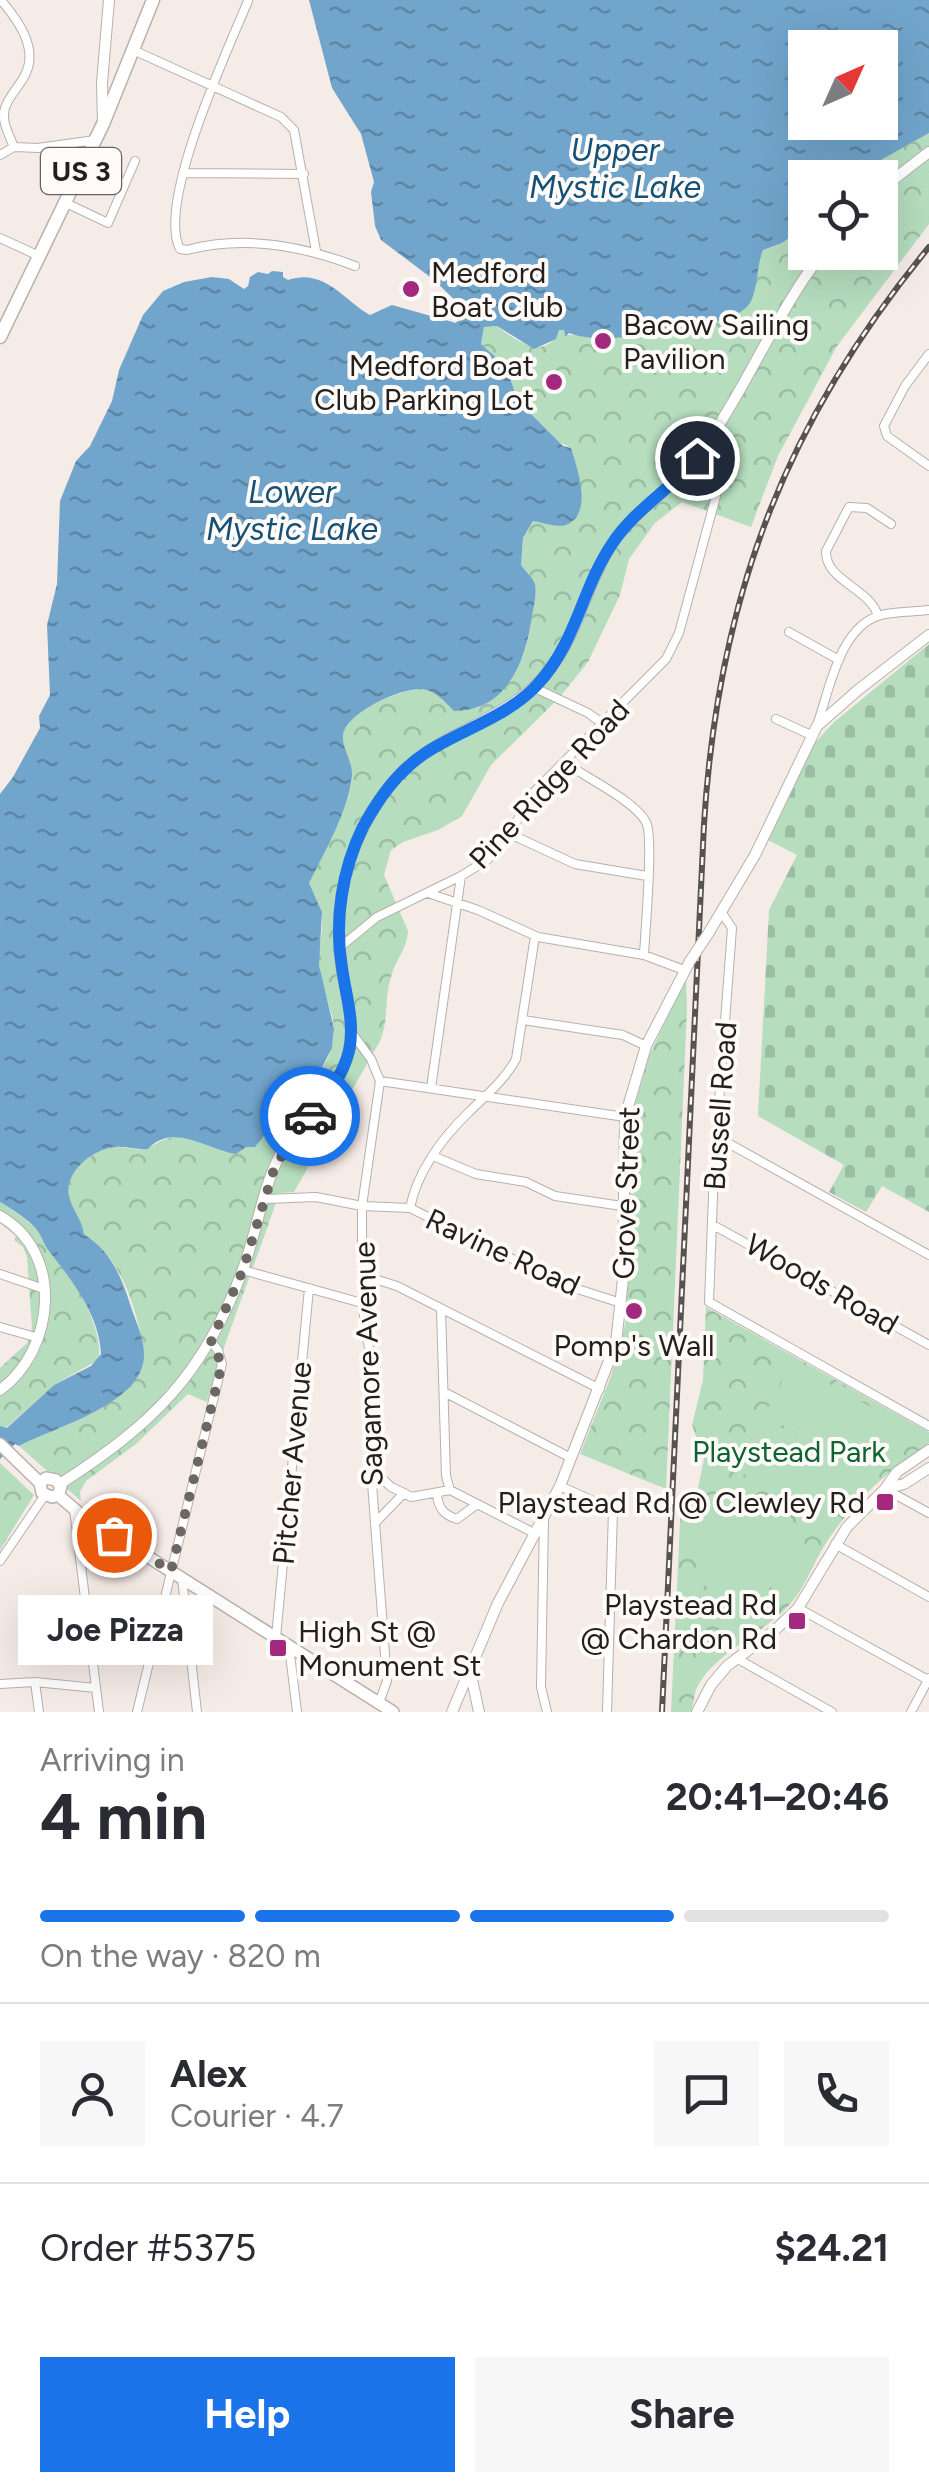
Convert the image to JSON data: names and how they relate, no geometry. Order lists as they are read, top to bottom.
{
  "streets": {
    "highway": ["US 3"],
    "main road": ["Grove Street"],
    "street": [
      "Pine Ridge Road",
      "Bussell Road",
      "Ravine Road",
      "Woods Road",
      "Sagamore Avenue",
      "Pitcher Avenue"
    ]
  },
  "crossings": [
    ["Bussell Road", "Grove Street"],
    ["Bussell Road", "Woods Road"],
    ["Grove Street", "Ravine Road"],
    ["Ravine Road", "Sagamore Avenue"]
  ],
  "water": ["Upper Mystic Lake", "Lower Mystic Lake"],
  "parks": ["Playstead Park"],
  "places": {
    "other": [
      "Medford Boat Club",
      "Bacow Sailing Pavilion",
      "Medford Boat Club Parking Lot",
      "Pomp's Wall",
      "Joe Pizza"
    ],
    "transit": ["Playstead Rd @ Clewley Rd", "Playstead Rd @ Chardon Rd", "High St @ Monument St"]
  },
  "north": "top right",
  "page": {
    "bubble": "Joe Pizza",
    "heading": ["4 min", "Arriving in", "20:41–20:46"],
    "panel": [
      "Alex",
      "Courier · 4.7",
      "Order #5375",
      "$24.21"
    ],
    "bar": "On the way · 820 m",
    "buttons": ["Help", "Share"]
  }
}
